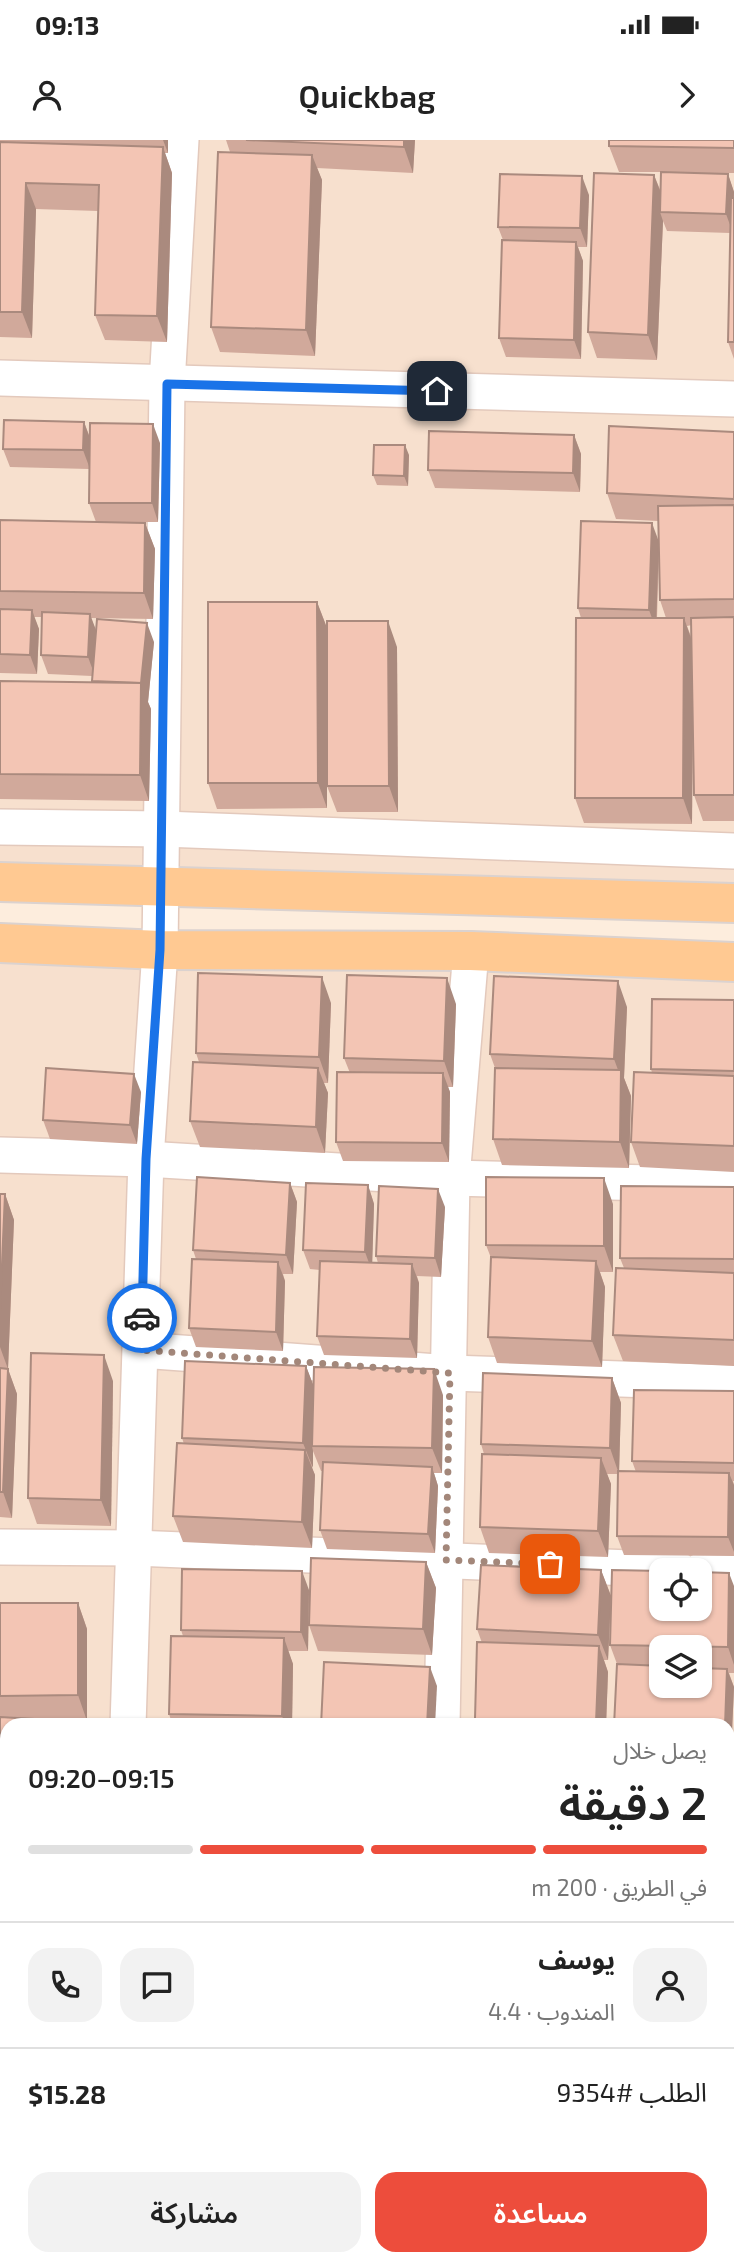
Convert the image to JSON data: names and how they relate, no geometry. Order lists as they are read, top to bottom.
{
  "page": {
    "status": "09:13",
    "header": "Quickbag",
    "heading": ["2 دقيقة", "يصل خلال", "09:15–09:20"],
    "panel": [
      "يوسف",
      "المندوب · 4.4",
      "الطلب #9354",
      "$15.28"
    ],
    "bar": "في الطريق · 200 m",
    "buttons": ["مساعدة", "مشاركة"]
  }
}
